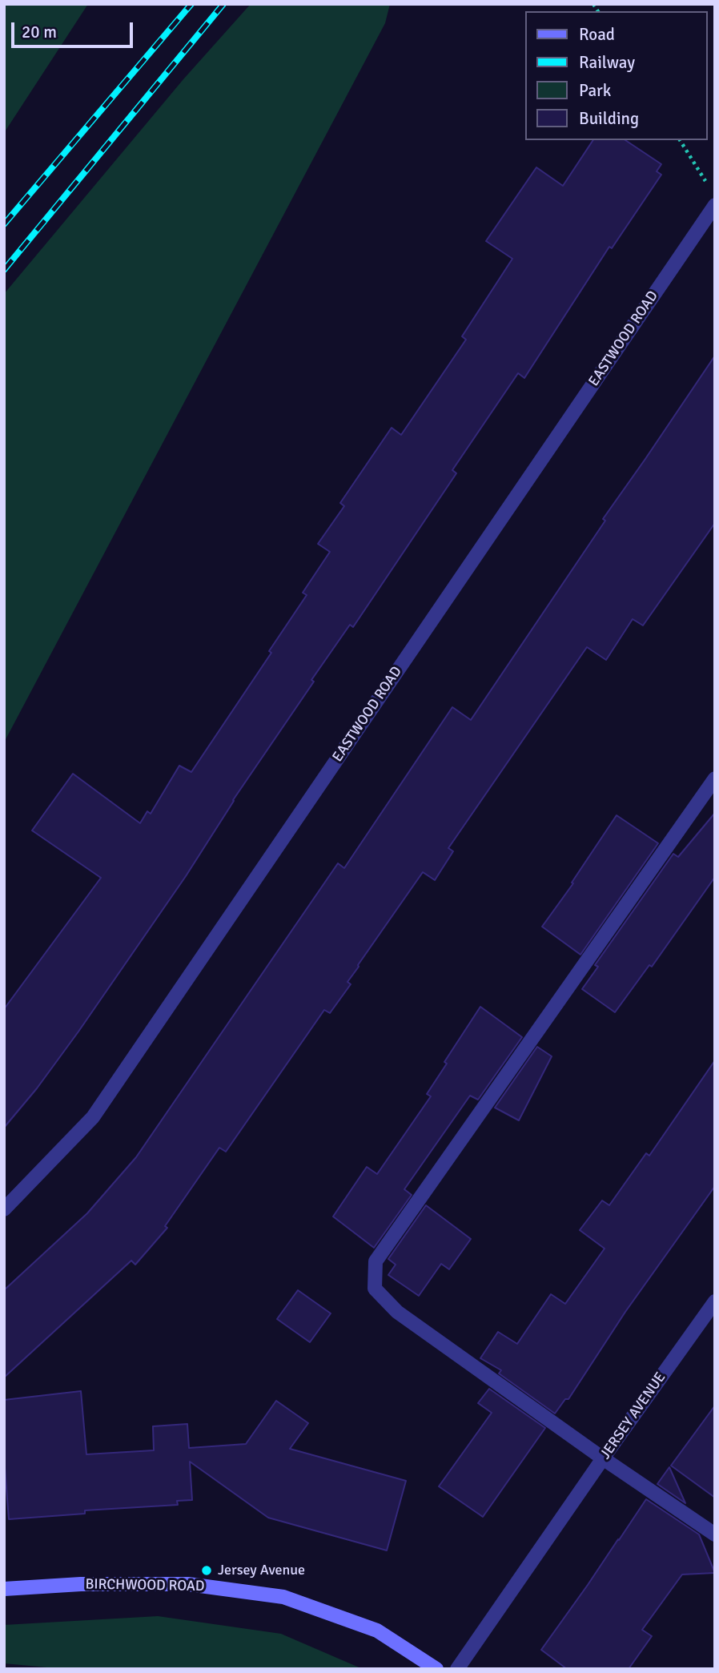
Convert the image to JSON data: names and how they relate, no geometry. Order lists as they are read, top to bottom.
{
  "streets": {
    "street": ["EASTWOOD ROAD", "JERSEY AVENUE", "BIRCHWOOD ROAD"]
  },
  "places": ["Jersey Avenue"],
  "legend": [
    "Road",
    "Railway",
    "Park",
    "Building"
  ],
  "scale_bar": "20 m"
}
